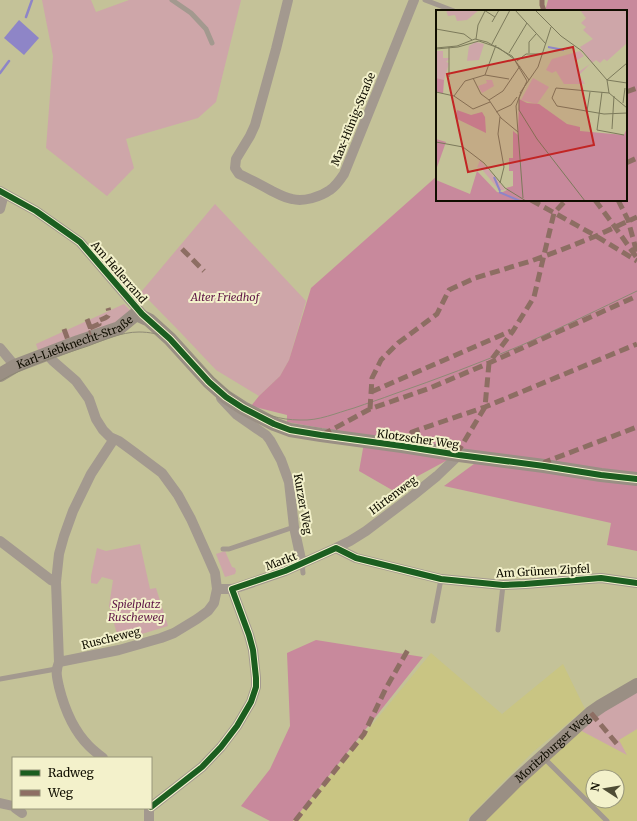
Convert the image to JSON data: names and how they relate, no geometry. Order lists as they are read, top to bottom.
{
  "streets": {
    "street": [
      "Max-Hünig-Straße",
      "Am Hellerrand",
      "Karl-Liebknecht-Straße",
      "Klotzscher Weg",
      "Hirtenweg",
      "Kurzer Weg",
      "Markt",
      "Am Grünen Zipfel",
      "Ruscheweg",
      "Moritzburger Weg"
    ]
  },
  "crossings": [
    ["Am Hellerrand", "Karl-Liebknecht-Straße"],
    ["Am Hellerrand", "Klotzscher Weg"],
    ["Am Hellerrand", "Kurzer Weg"],
    ["Klotzscher Weg", "Hirtenweg"],
    ["Klotzscher Weg", "Kurzer Weg"],
    ["Hirtenweg", "Markt"],
    ["Hirtenweg", "Am Grünen Zipfel"],
    ["Kurzer Weg", "Markt"],
    ["Markt", "Am Grünen Zipfel"],
    ["Markt", "Ruscheweg"]
  ],
  "parks": ["Alter Friedhof", "Spielplatz Ruscheweg"],
  "legend": ["Radweg", "Weg"],
  "north": "left"
}
